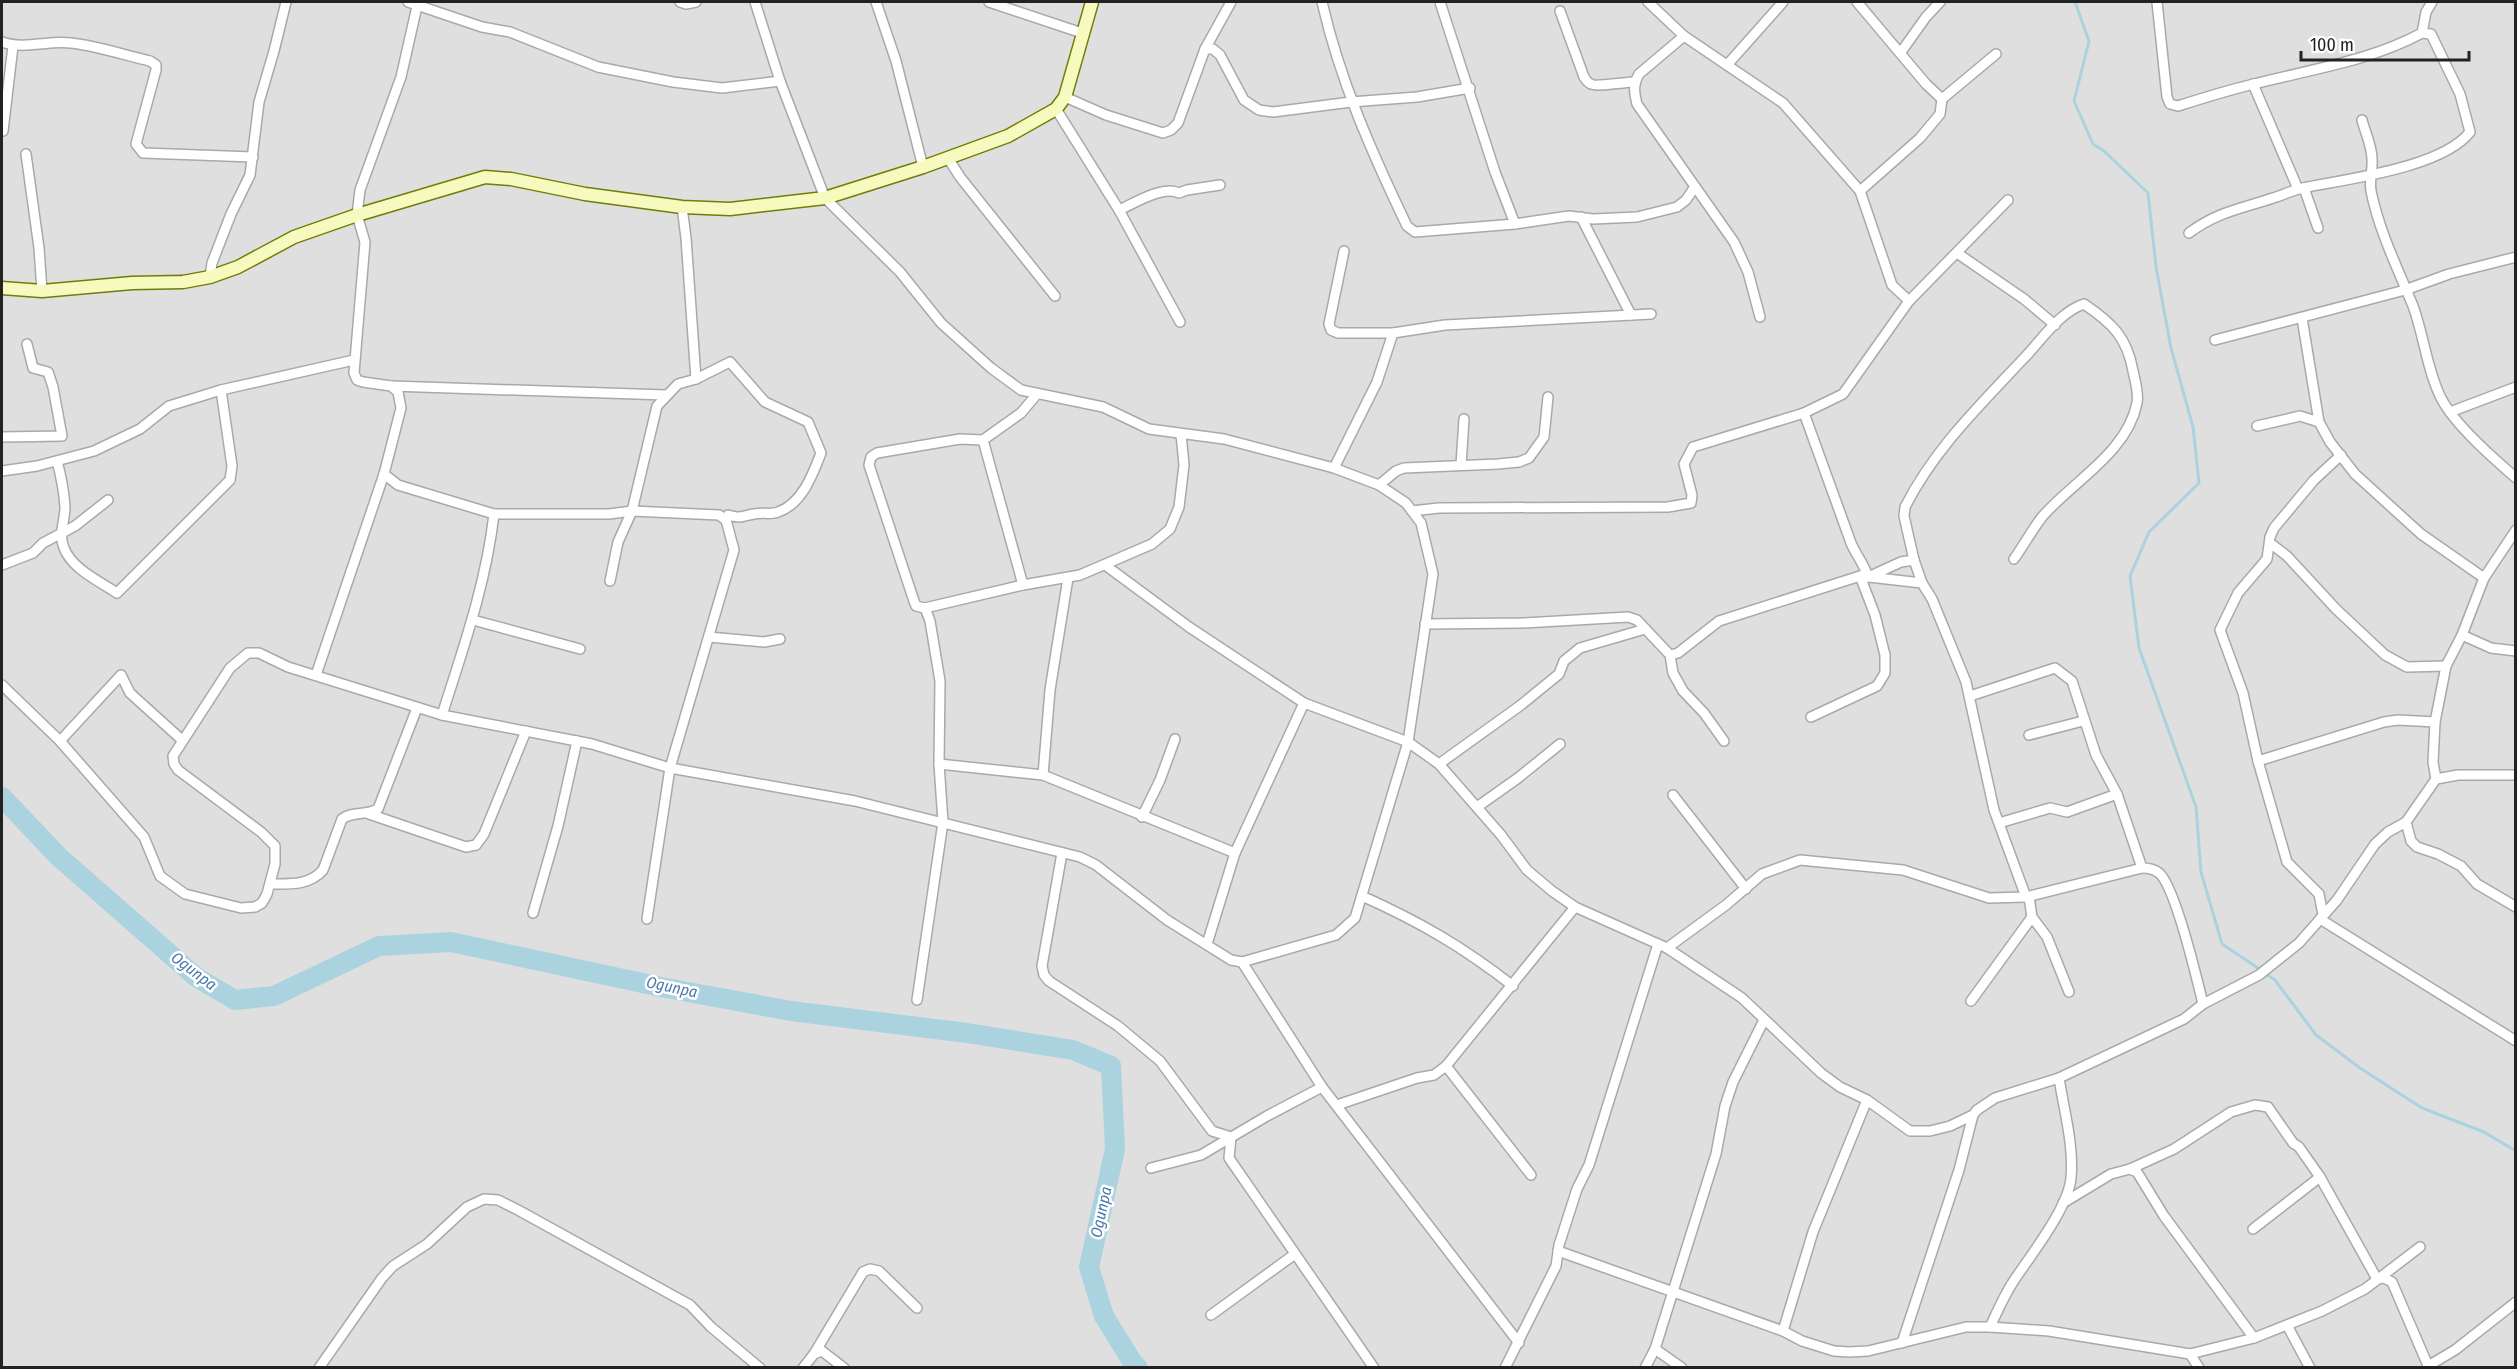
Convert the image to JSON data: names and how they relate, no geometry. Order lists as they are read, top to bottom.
{
  "water": ["Ogunpa"],
  "scale_bar": "100 m"
}
